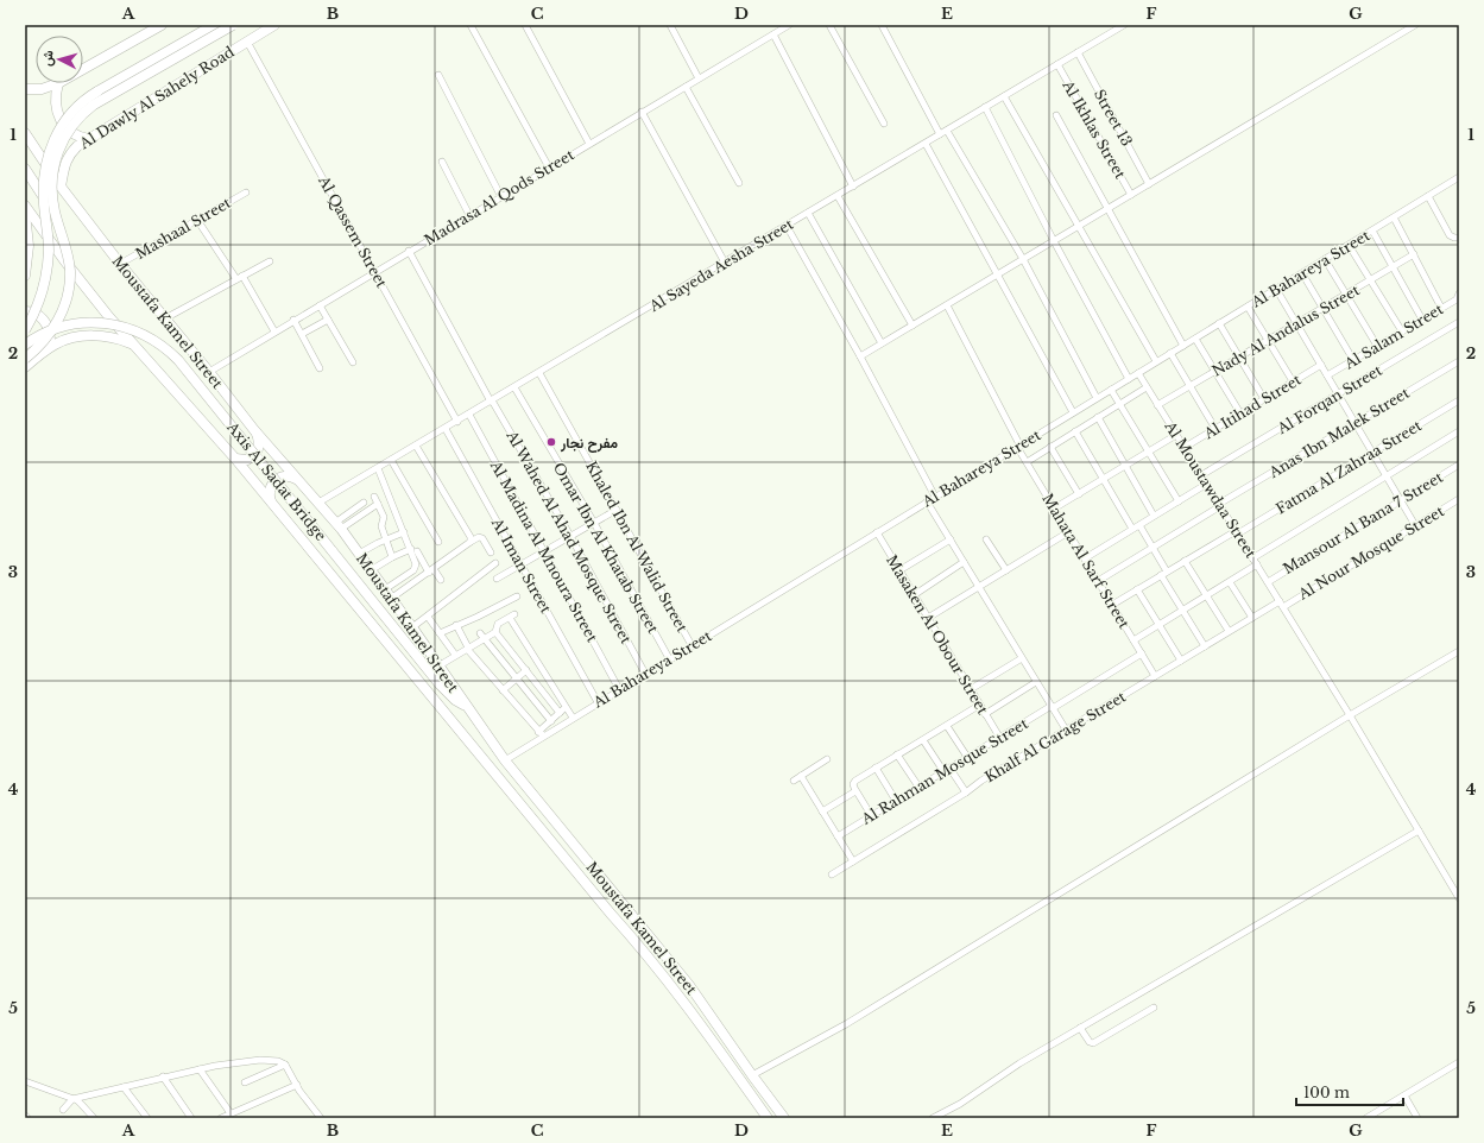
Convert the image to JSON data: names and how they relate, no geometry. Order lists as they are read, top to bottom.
{
  "streets": {
    "main road": ["Al Dawly Al Sahely Road", "Moustafa Kamel Street", "Axis Al Sadat Bridge"],
    "street": [
      "Street 13",
      "Al Ikhlas Street",
      "Madrasa Al Qods Street",
      "Mashaal Street",
      "Al Qassem Street",
      "Al Sayeda Aesha Street",
      "Al Bahareya Street",
      "Nady Al Andalus Street",
      "Al Salam Street",
      "Al Forqan Street",
      "Al Itihad Street",
      "Anas Ibn Malek Street",
      "Fatma Al Zahraa Street",
      "Al Moustawdaa Street",
      "Mansour Al Bana 7 Street",
      "Al Wahed Al Ahad Mosque Street",
      "Khaled Ibn Al Walid Street",
      "Omar Ibn Al Khatab Street",
      "Al Madina Al Mnoura Street",
      "Al Nour Mosque Street",
      "Mahata Al Sarf Street",
      "Al Iman Street",
      "Masaken Al Obour Street",
      "Khalf Al Garage Street",
      "Al Rahman Mosque Street"
    ]
  },
  "crossings": [
    ["Al Dawly Al Sahely Road", "Al Qassem Street"],
    ["Al Dawly Al Sahely Road", "Moustafa Kamel Street"],
    ["Street 13", "Al Sayeda Aesha Street"],
    ["Al Ikhlas Street", "Al Sayeda Aesha Street"],
    ["Madrasa Al Qods Street", "Al Qassem Street"],
    ["Madrasa Al Qods Street", "Moustafa Kamel Street"],
    ["Madrasa Al Qods Street", "Al Wahed Al Ahad Mosque Street"],
    ["Mashaal Street", "Moustafa Kamel Street"],
    ["Al Qassem Street", "Al Sayeda Aesha Street"],
    ["Al Sayeda Aesha Street", "Moustafa Kamel Street"],
    ["Al Sayeda Aesha Street", "Al Wahed Al Ahad Mosque Street"],
    ["Al Sayeda Aesha Street", "Khaled Ibn Al Walid Street"],
    ["Al Sayeda Aesha Street", "Omar Ibn Al Khatab Street"],
    ["Al Sayeda Aesha Street", "Al Madina Al Mnoura Street"],
    ["Al Sayeda Aesha Street", "Al Iman Street"],
    ["Al Bahareya Street", "Moustafa Kamel Street"],
    ["Al Bahareya Street", "Al Moustawdaa Street"],
    ["Al Bahareya Street", "Al Wahed Al Ahad Mosque Street"],
    ["Al Bahareya Street", "Khaled Ibn Al Walid Street"],
    ["Al Bahareya Street", "Omar Ibn Al Khatab Street"],
    ["Al Bahareya Street", "Al Madina Al Mnoura Street"],
    ["Al Bahareya Street", "Mahata Al Sarf Street"],
    ["Al Bahareya Street", "Al Iman Street"],
    ["Al Bahareya Street", "Masaken Al Obour Street"],
    ["Moustafa Kamel Street", "Axis Al Sadat Bridge"],
    ["Nady Al Andalus Street", "Al Moustawdaa Street"],
    ["Al Forqan Street", "Al Moustawdaa Street"],
    ["Al Itihad Street", "Al Moustawdaa Street"],
    ["Anas Ibn Malek Street", "Al Moustawdaa Street"],
    ["Anas Ibn Malek Street", "Mahata Al Sarf Street"],
    ["Fatma Al Zahraa Street", "Al Moustawdaa Street"],
    ["Fatma Al Zahraa Street", "Mahata Al Sarf Street"],
    ["Al Moustawdaa Street", "Mansour Al Bana 7 Street"],
    ["Al Moustawdaa Street", "Al Nour Mosque Street"],
    ["Al Moustawdaa Street", "Khalf Al Garage Street"],
    ["Mahata Al Sarf Street", "Khalf Al Garage Street"],
    ["Mahata Al Sarf Street", "Al Rahman Mosque Street"],
    ["Masaken Al Obour Street", "Al Rahman Mosque Street"]
  ],
  "places": ["مفرح نجار"],
  "scale_bar": "100 m",
  "north": "left",
  "grid": {
    "columns": [
      "A",
      "B",
      "C",
      "D",
      "E",
      "F",
      "G"
    ],
    "rows": [
      "1",
      "2",
      "3",
      "4",
      "5"
    ]
  }
}
